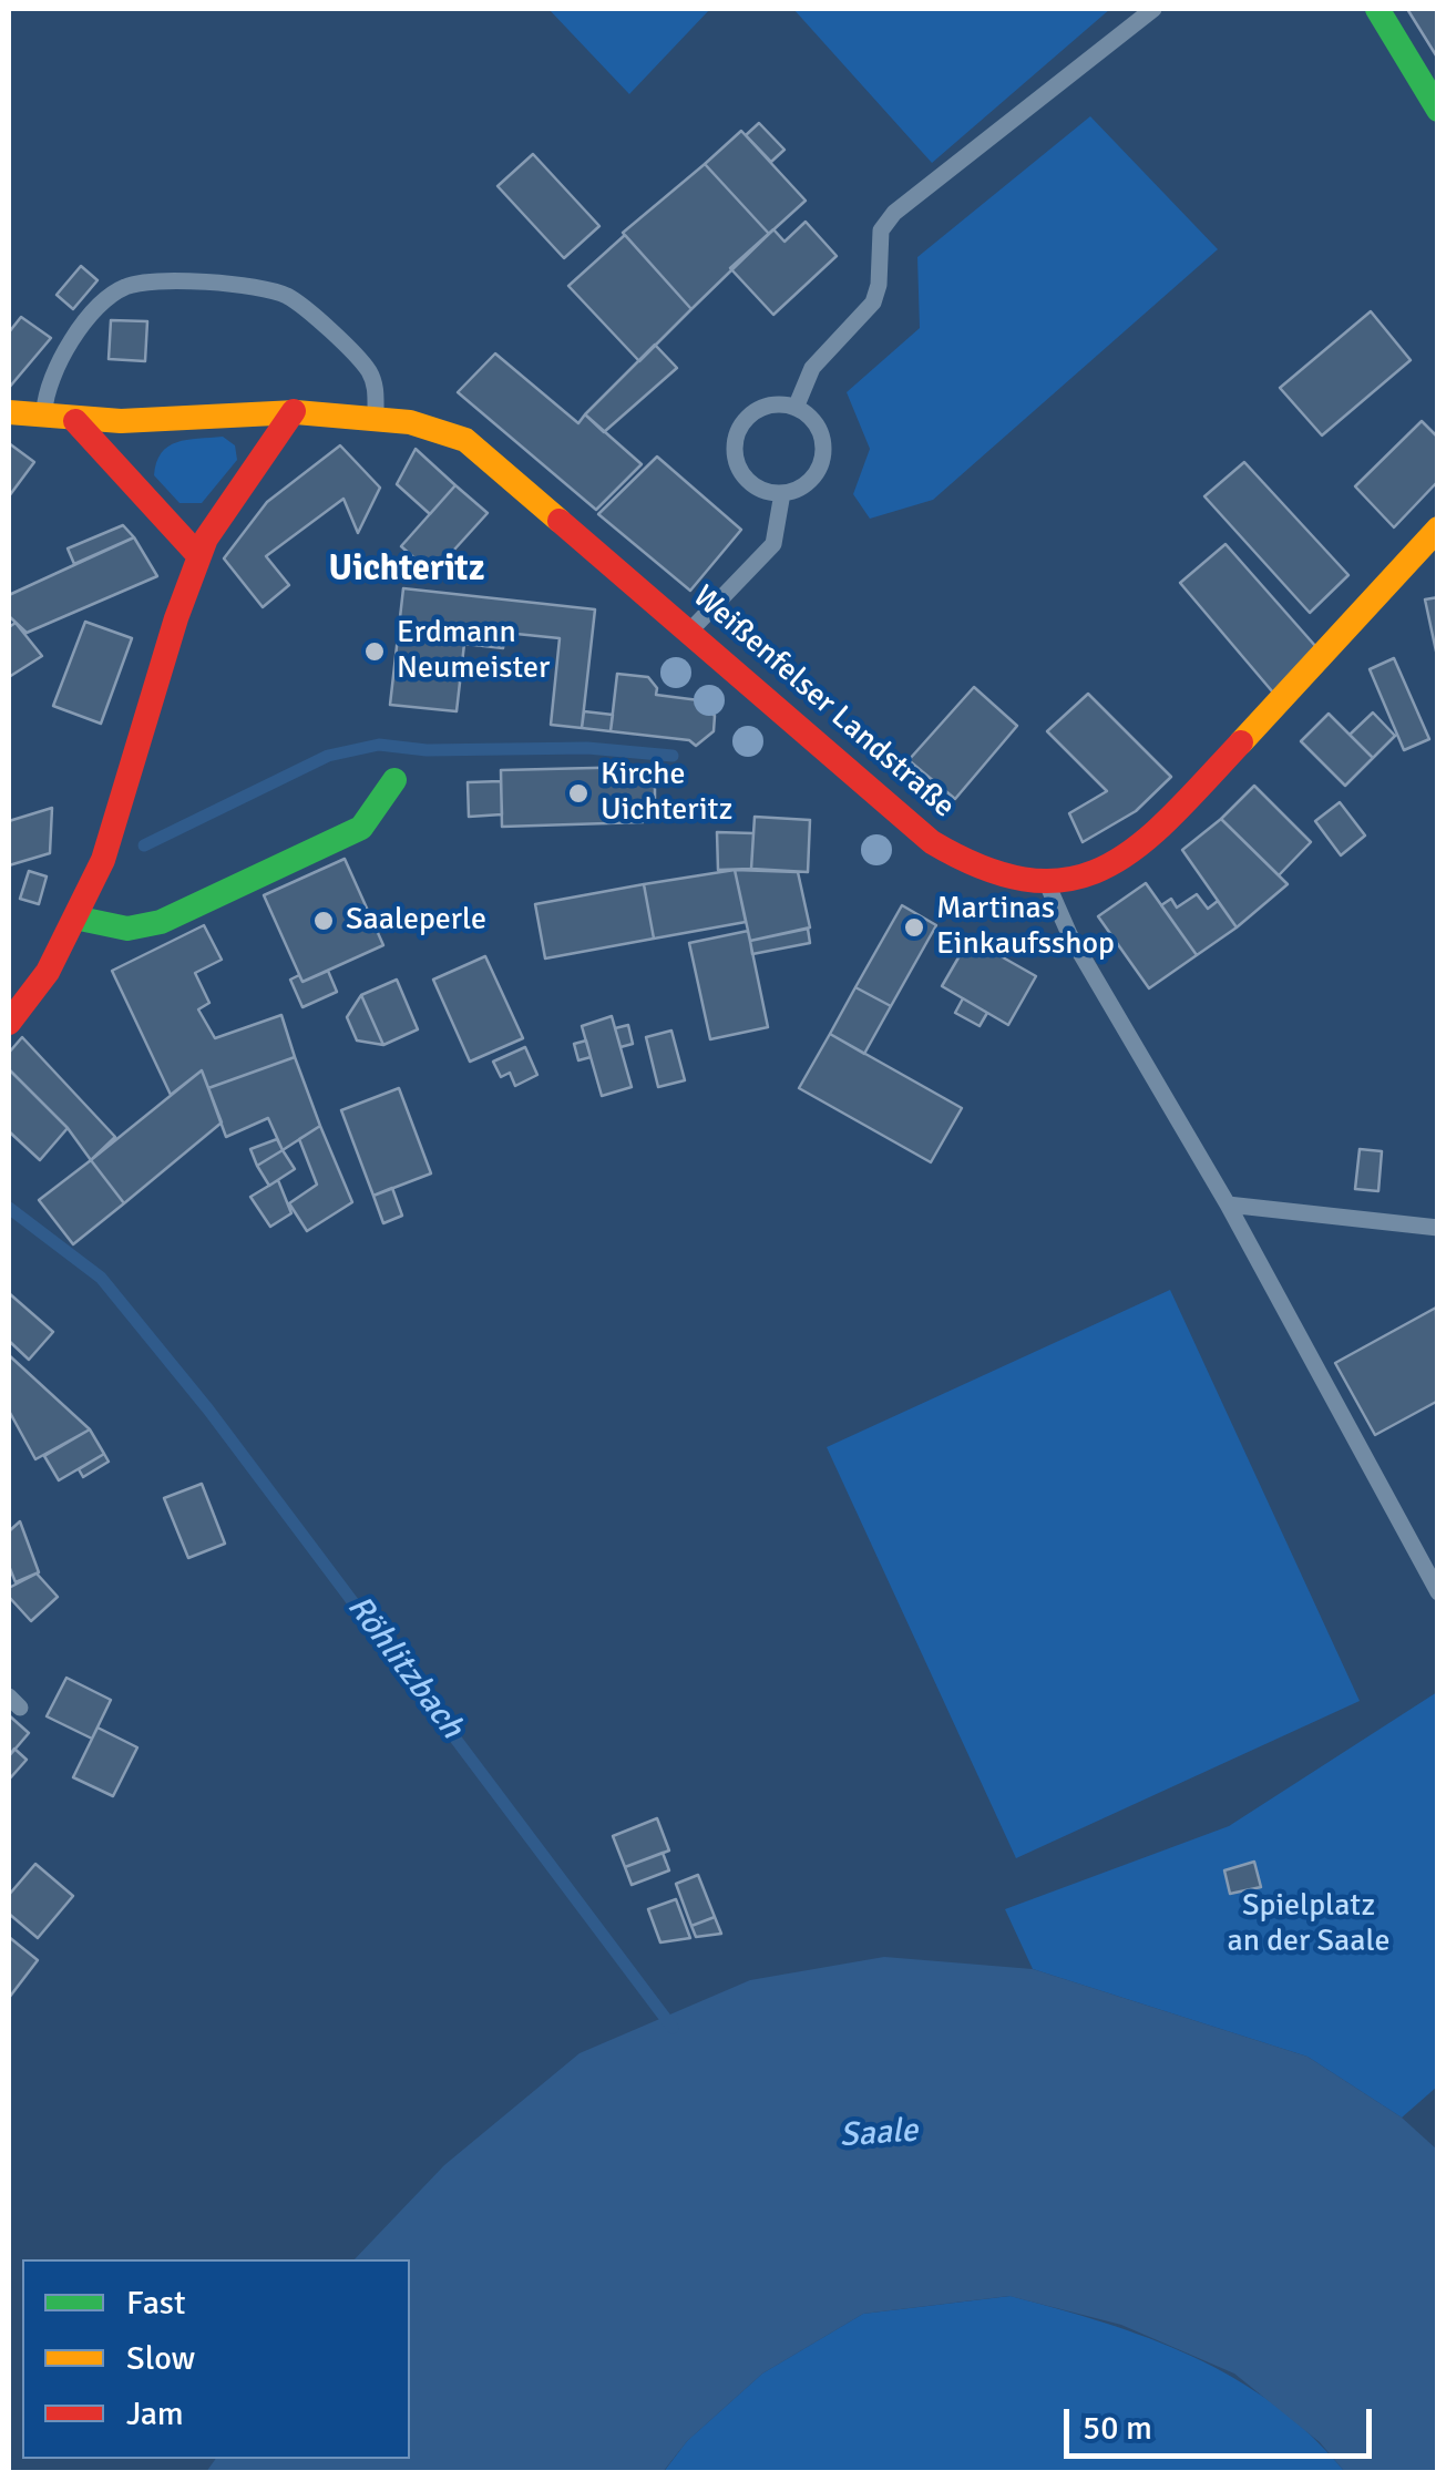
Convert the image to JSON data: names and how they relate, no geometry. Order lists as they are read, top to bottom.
{
  "streets": {
    "main road": ["Weißenfelser Landstraße"]
  },
  "districts": ["Uichteritz"],
  "water": ["Röhlitzbach", "Saale"],
  "parks": ["Spielplatz an der Saale"],
  "places": [
    "Erdmann Neumeister",
    "Kirche Uichteritz",
    "Saaleperle",
    "Martinas Einkaufsshop"
  ],
  "legend": ["Fast", "Slow", "Jam"],
  "scale_bar": "50 m"
}
